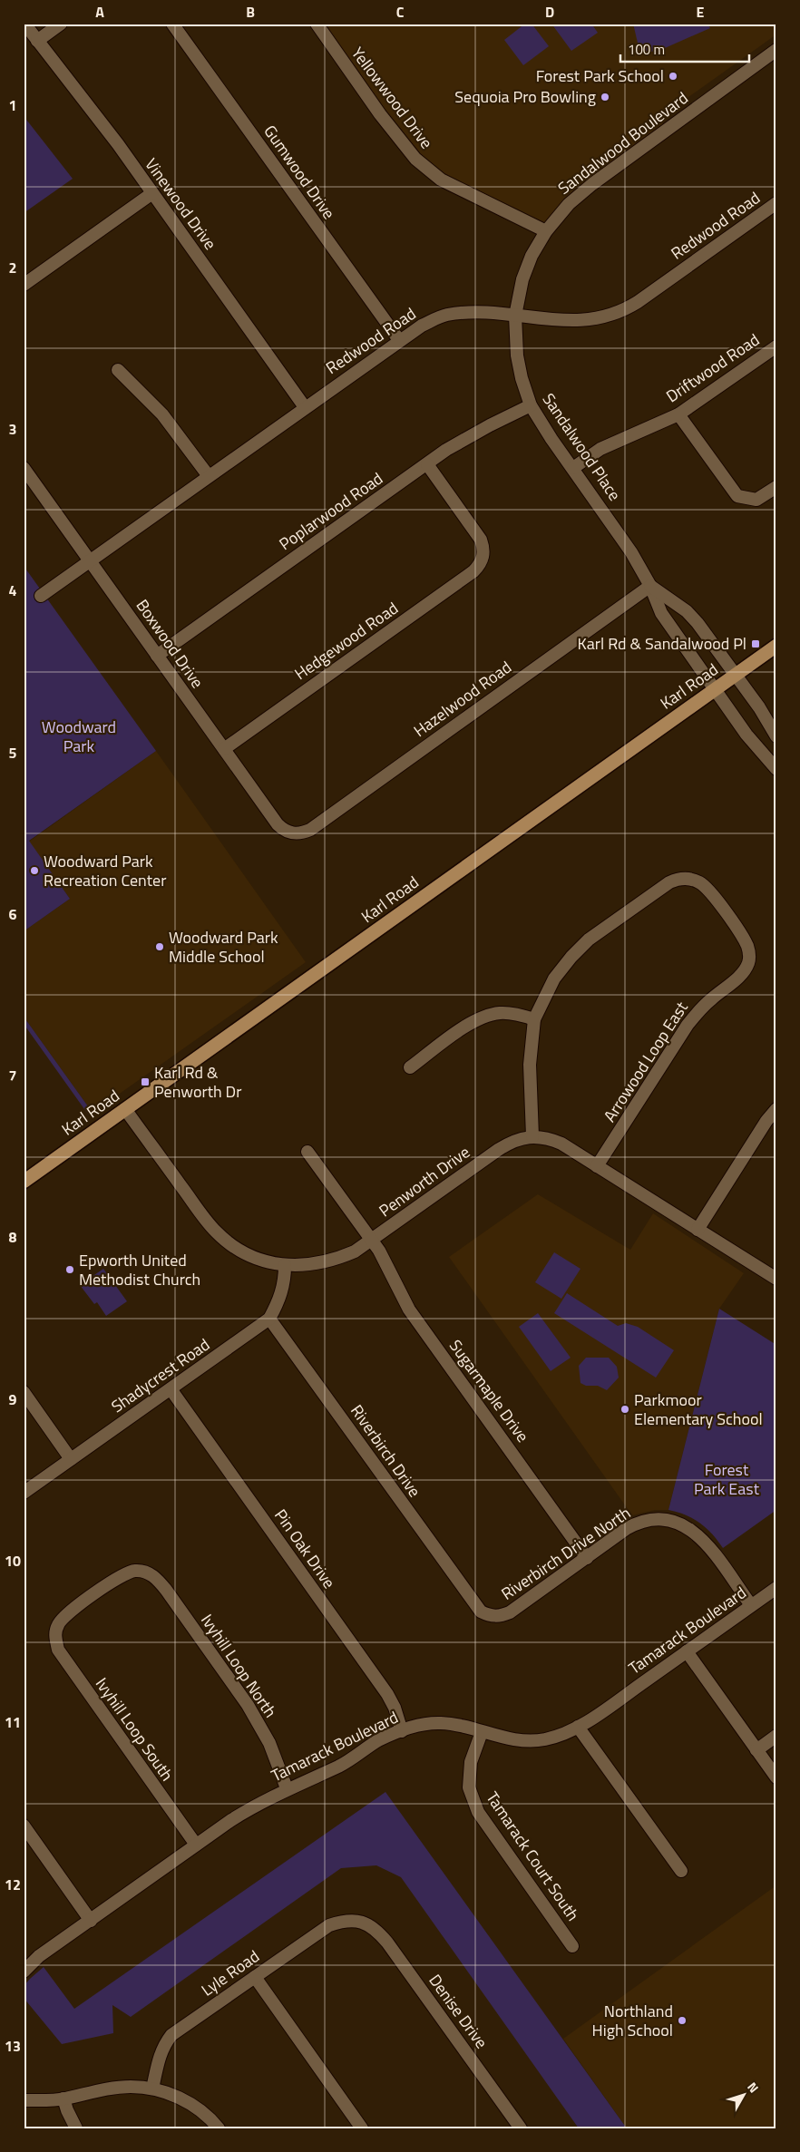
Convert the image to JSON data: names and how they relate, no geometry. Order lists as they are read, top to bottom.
{
  "streets": {
    "main road": ["Karl Road"],
    "street": [
      "Yellowwood Drive",
      "Sandalwood Boulevard",
      "Gumwood Drive",
      "Vinewood Drive",
      "Redwood Road",
      "Driftwood Road",
      "Sandalwood Place",
      "Poplarwood Road",
      "Hedgewood Road",
      "Boxwood Drive",
      "Hazelwood Road",
      "Arrowood Loop East",
      "Penworth Drive",
      "Shadycrest Road",
      "Sugarmaple Drive",
      "Riverbirch Drive",
      "Pin Oak Drive",
      "Riverbirch Drive North",
      "Tamarack Boulevard",
      "Ivyhill Loop North",
      "Ivyhill Loop South",
      "Tamarack Court South",
      "Lyle Road",
      "Denise Drive"
    ]
  },
  "crossings": [
    ["Yellowwood Drive", "Sandalwood Boulevard"],
    ["Sandalwood Boulevard", "Redwood Road"],
    ["Sandalwood Boulevard", "Sandalwood Place"],
    ["Gumwood Drive", "Redwood Road"],
    ["Vinewood Drive", "Redwood Road"],
    ["Redwood Road", "Sandalwood Place"],
    ["Redwood Road", "Boxwood Drive"],
    ["Driftwood Road", "Sandalwood Place"],
    ["Sandalwood Place", "Poplarwood Road"],
    ["Sandalwood Place", "Karl Road"],
    ["Sandalwood Place", "Hazelwood Road"],
    ["Poplarwood Road", "Hedgewood Road"],
    ["Poplarwood Road", "Boxwood Drive"],
    ["Hedgewood Road", "Boxwood Drive"],
    ["Boxwood Drive", "Hazelwood Road"],
    ["Karl Road", "Penworth Drive"],
    ["Arrowood Loop East", "Penworth Drive"],
    ["Penworth Drive", "Shadycrest Road"],
    ["Penworth Drive", "Sugarmaple Drive"],
    ["Shadycrest Road", "Riverbirch Drive"],
    ["Shadycrest Road", "Pin Oak Drive"],
    ["Sugarmaple Drive", "Riverbirch Drive North"],
    ["Riverbirch Drive", "Riverbirch Drive North"],
    ["Pin Oak Drive", "Tamarack Boulevard"],
    ["Riverbirch Drive North", "Tamarack Boulevard"],
    ["Tamarack Boulevard", "Ivyhill Loop North"],
    ["Tamarack Boulevard", "Ivyhill Loop South"],
    ["Tamarack Boulevard", "Tamarack Court South"],
    ["Ivyhill Loop North", "Ivyhill Loop South"],
    ["Lyle Road", "Denise Drive"]
  ],
  "parks": ["Woodward Park", "Forest Park East"],
  "places": {
    "other": [
      "Forest Park School",
      "Sequoia Pro Bowling",
      "Woodward Park Recreation Center",
      "Woodward Park Middle School",
      "Epworth United Methodist Church",
      "Parkmoor Elementary School",
      "Northland High School"
    ],
    "transit": ["Karl Rd & Sandalwood Pl", "Karl Rd & Penworth Dr"]
  },
  "scale_bar": "100 m",
  "north": "top right",
  "grid": {
    "columns": [
      "A",
      "B",
      "C",
      "D",
      "E"
    ],
    "rows": [
      "1",
      "2",
      "3",
      "4",
      "5",
      "6",
      "7",
      "8",
      "9",
      "10",
      "11",
      "12",
      "13"
    ]
  }
}
